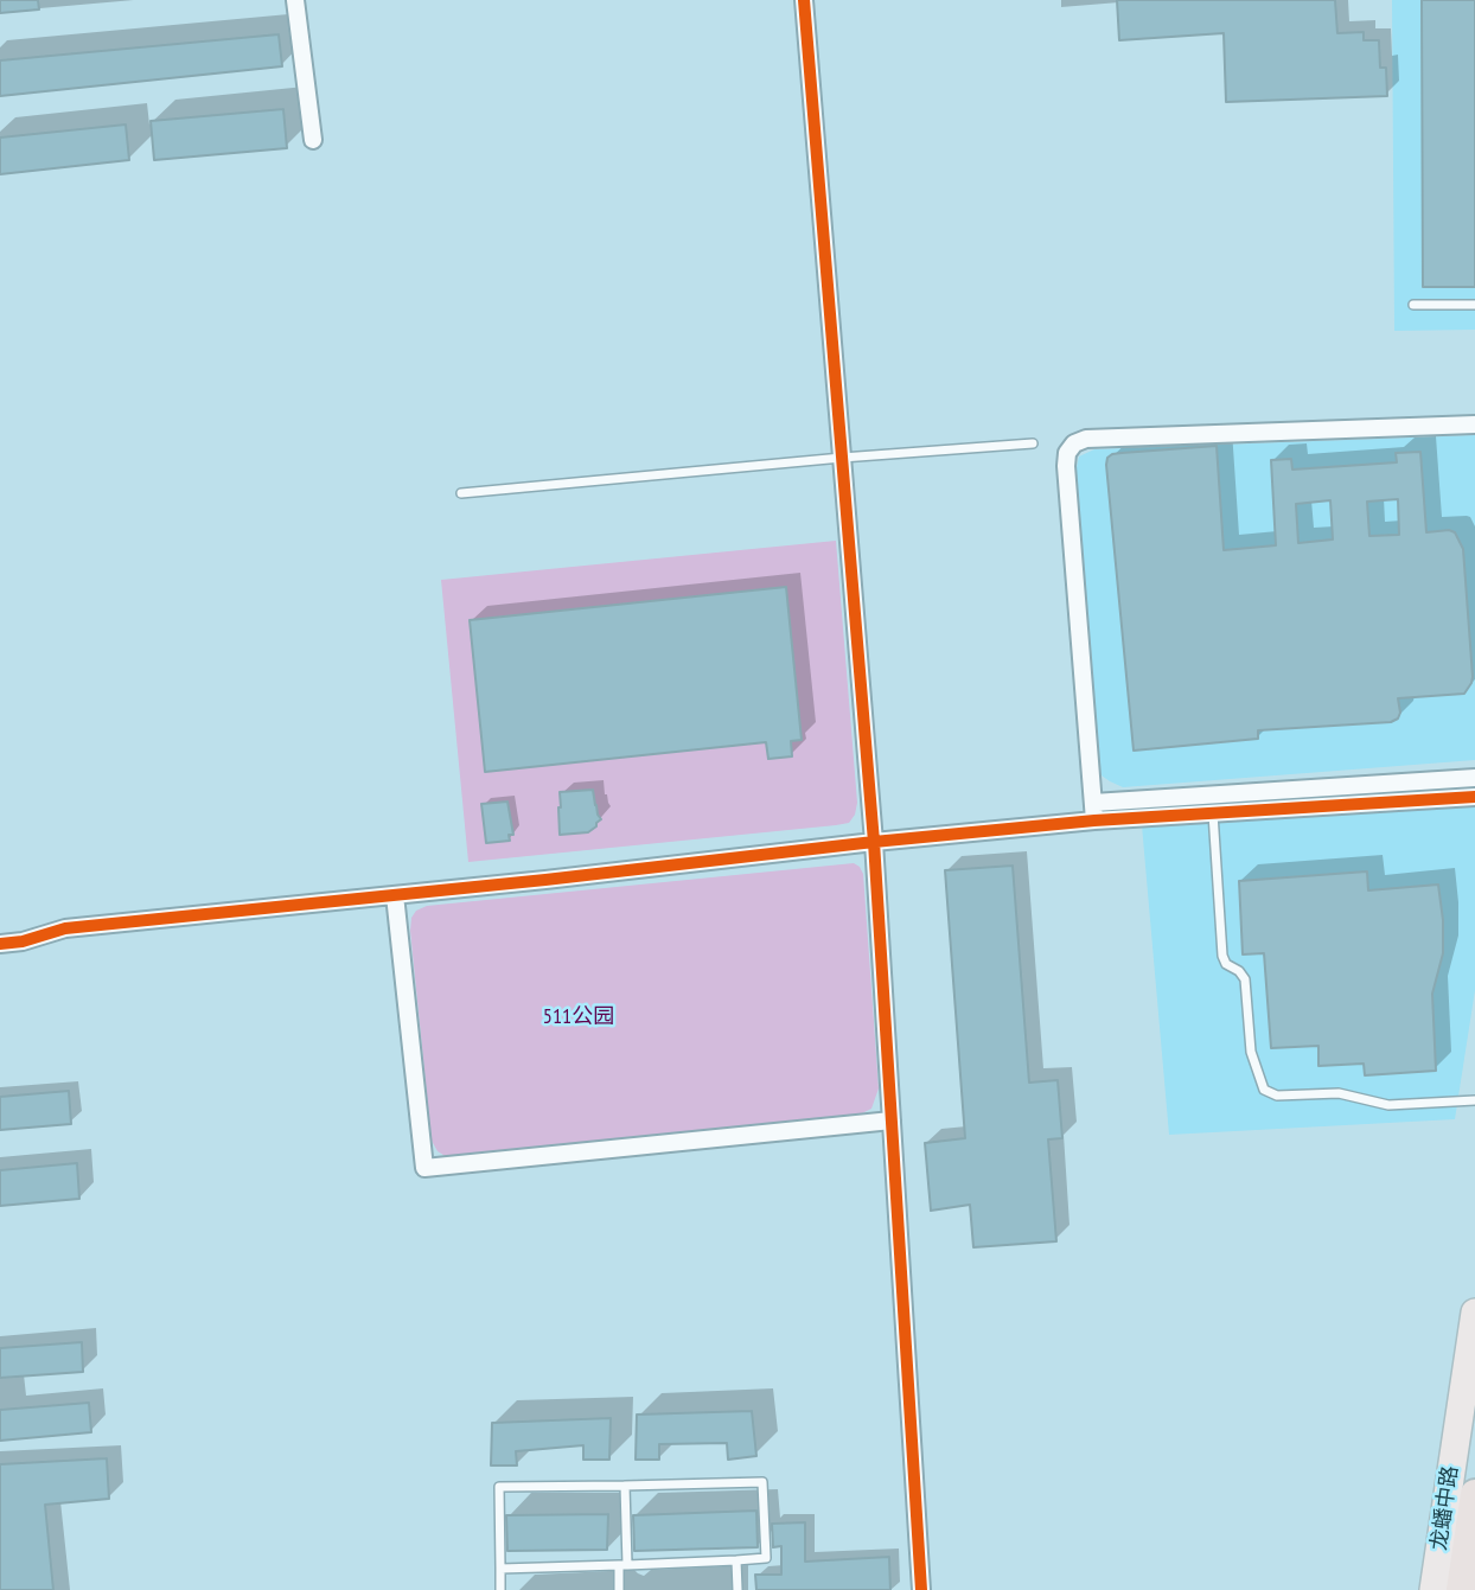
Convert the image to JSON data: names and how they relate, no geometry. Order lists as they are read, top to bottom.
{
  "streets": {
    "main road": ["龙蟠中路"]
  },
  "parks": ["511公园"]
}
